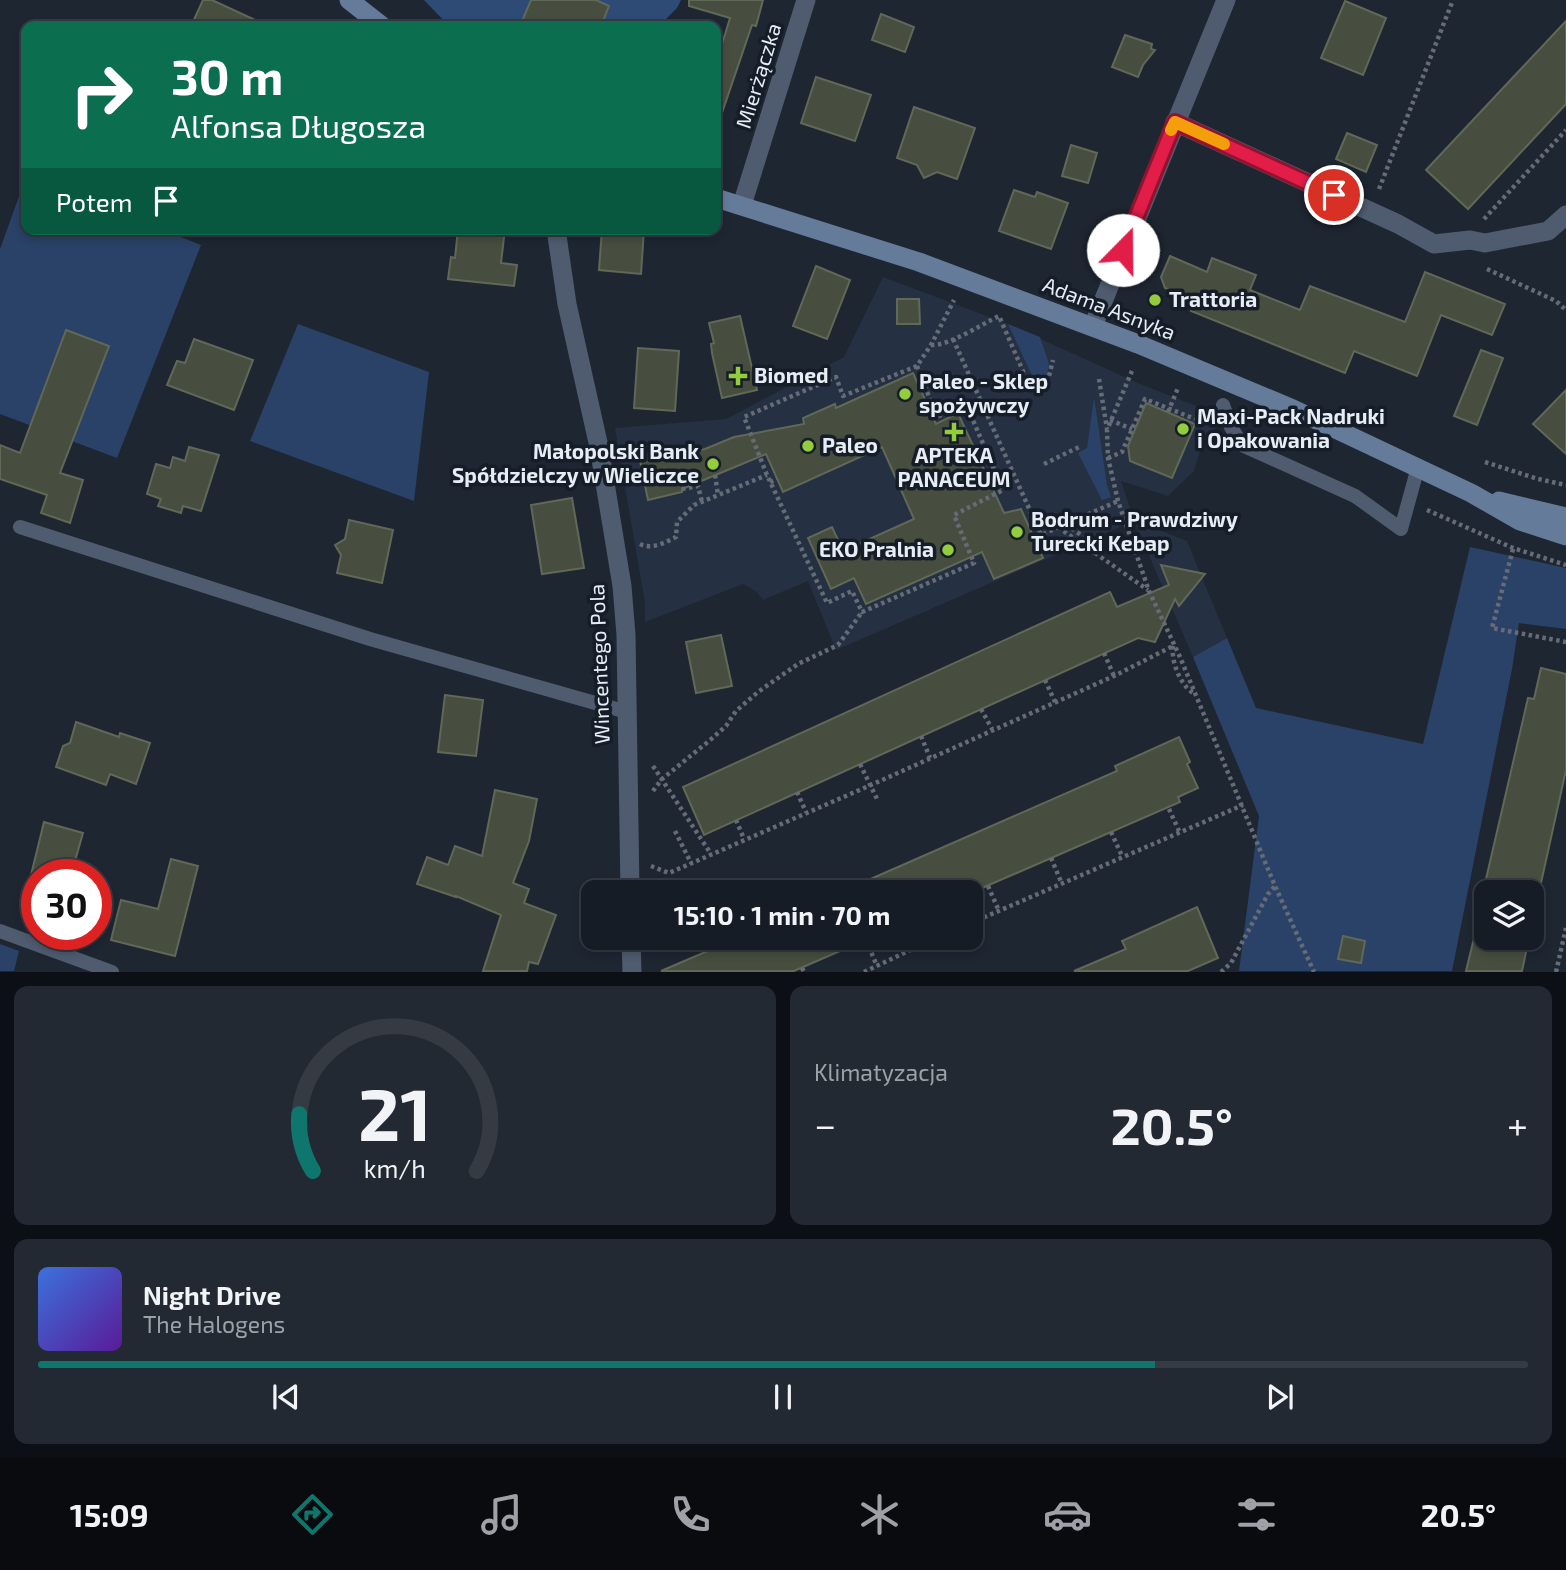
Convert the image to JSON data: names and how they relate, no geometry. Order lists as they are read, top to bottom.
{
  "streets": {
    "main road": ["Adama Asnyka"],
    "street": ["Mierżączka", "Wincentego Pola"]
  },
  "crossings": [
    ["Mierżączka", "Adama Asnyka"]
  ],
  "places": {
    "other": [
      "Trattoria",
      "Paleo - Sklep spożywczy",
      "Maxi-Pack Nadruki i Opakowania",
      "Paleo",
      "Małopolski Bank Spółdzielczy w Wieliczce",
      "Bodrum - Prawdziwy Turecki Kebap",
      "EKO Pralnia"
    ],
    "health": ["Biomed", "APTEKA PANACEUM"]
  },
  "page": {
    "turn": ["30 m", "Alfonsa Długosza"],
    "then": "Potem",
    "limit": "30",
    "trip": "15:10 · 1 min · 70 m",
    "tile": "Klimatyzacja",
    "heat": ["−", "20.5°", "+"],
    "song": ["Night Drive", "The Halogens"],
    "tabs": ["15:09", "20.5°"],
    "gauge": ["21", "km/h"]
  }
}
